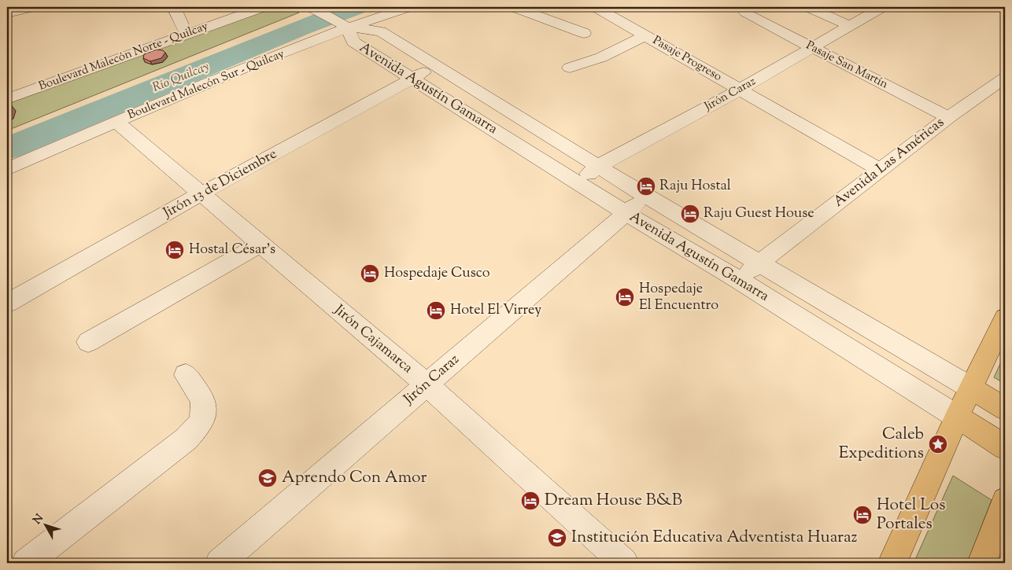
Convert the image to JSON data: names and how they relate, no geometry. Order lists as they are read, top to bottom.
{
  "streets": {
    "main road": ["Avenida Agustín Gamarra"],
    "street": [
      "Boulevard Malecón Norte - Quilcay",
      "Pasaje Progreso",
      "Pasaje San Martín",
      "Boulevard Malecón Sur - Quilcay",
      "Jirón Caraz",
      "Avenida Las Américas",
      "Jirón 13 de Diciembre",
      "Jirón Cajamarca"
    ]
  },
  "crossings": [
    ["Pasaje Progreso", "Jirón Caraz"],
    ["Pasaje Progreso", "Avenida Las Américas"],
    ["Pasaje San Martín", "Jirón Caraz"],
    ["Pasaje San Martín", "Avenida Las Américas"],
    ["Boulevard Malecón Sur - Quilcay", "Avenida Agustín Gamarra"],
    ["Boulevard Malecón Sur - Quilcay", "Jirón Cajamarca"],
    ["Avenida Agustín Gamarra", "Jirón Caraz"],
    ["Avenida Agustín Gamarra", "Avenida Las Américas"],
    ["Avenida Agustín Gamarra", "Jirón 13 de Diciembre"],
    ["Jirón Caraz", "Jirón Cajamarca"],
    ["Jirón 13 de Diciembre", "Jirón Cajamarca"]
  ],
  "water": ["Río Quilcay"],
  "places": {
    "hotel": [
      "Raju Hostal",
      "Raju Guest House",
      "Hostal César's",
      "Hospedaje Cusco",
      "Hospedaje El Encuentro",
      "Hotel El Virrey",
      "Dream House B&B",
      "Hotel Los Portales"
    ],
    "place": ["Caleb Expeditions"],
    "school or university": ["Aprendo Con Amor", "Institución Educativa Adventista Huaraz"]
  },
  "north": "top left"
}
